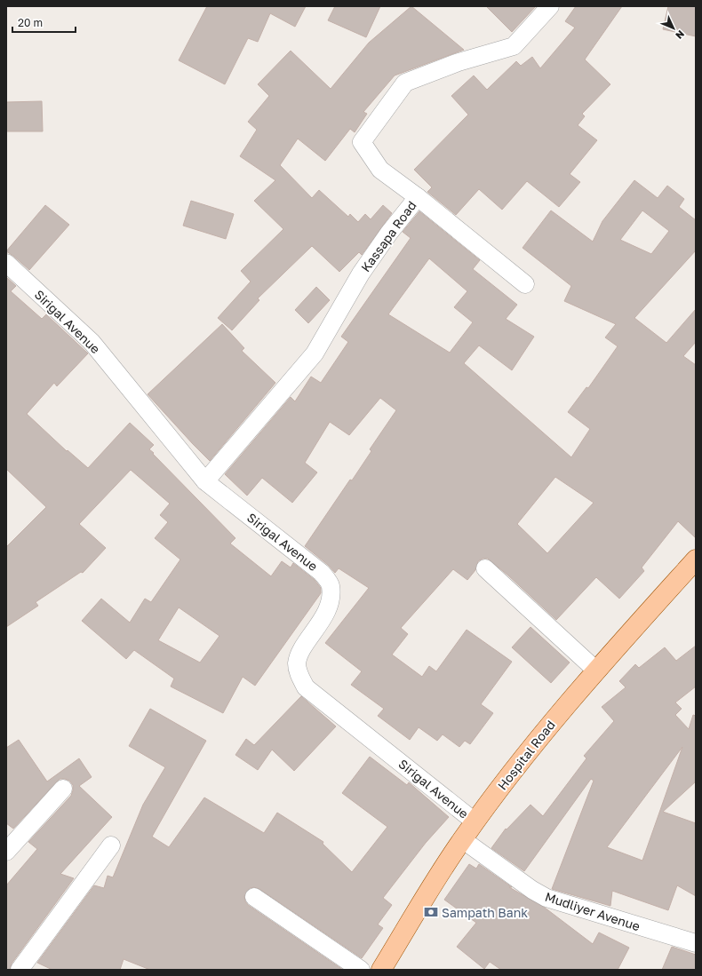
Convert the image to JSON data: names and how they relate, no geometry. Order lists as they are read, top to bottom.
{
  "streets": {
    "main road": ["Hospital Road"],
    "street": ["Kassapa Road", "Sirigal Avenue", "Mudliyer Avenue"]
  },
  "crossings": [
    ["Kassapa Road", "Sirigal Avenue"],
    ["Sirigal Avenue", "Hospital Road"],
    ["Hospital Road", "Mudliyer Avenue"]
  ],
  "places": {
    "bank": ["Sampath Bank"]
  },
  "scale_bar": "20 m",
  "north": "bottom right"
}
